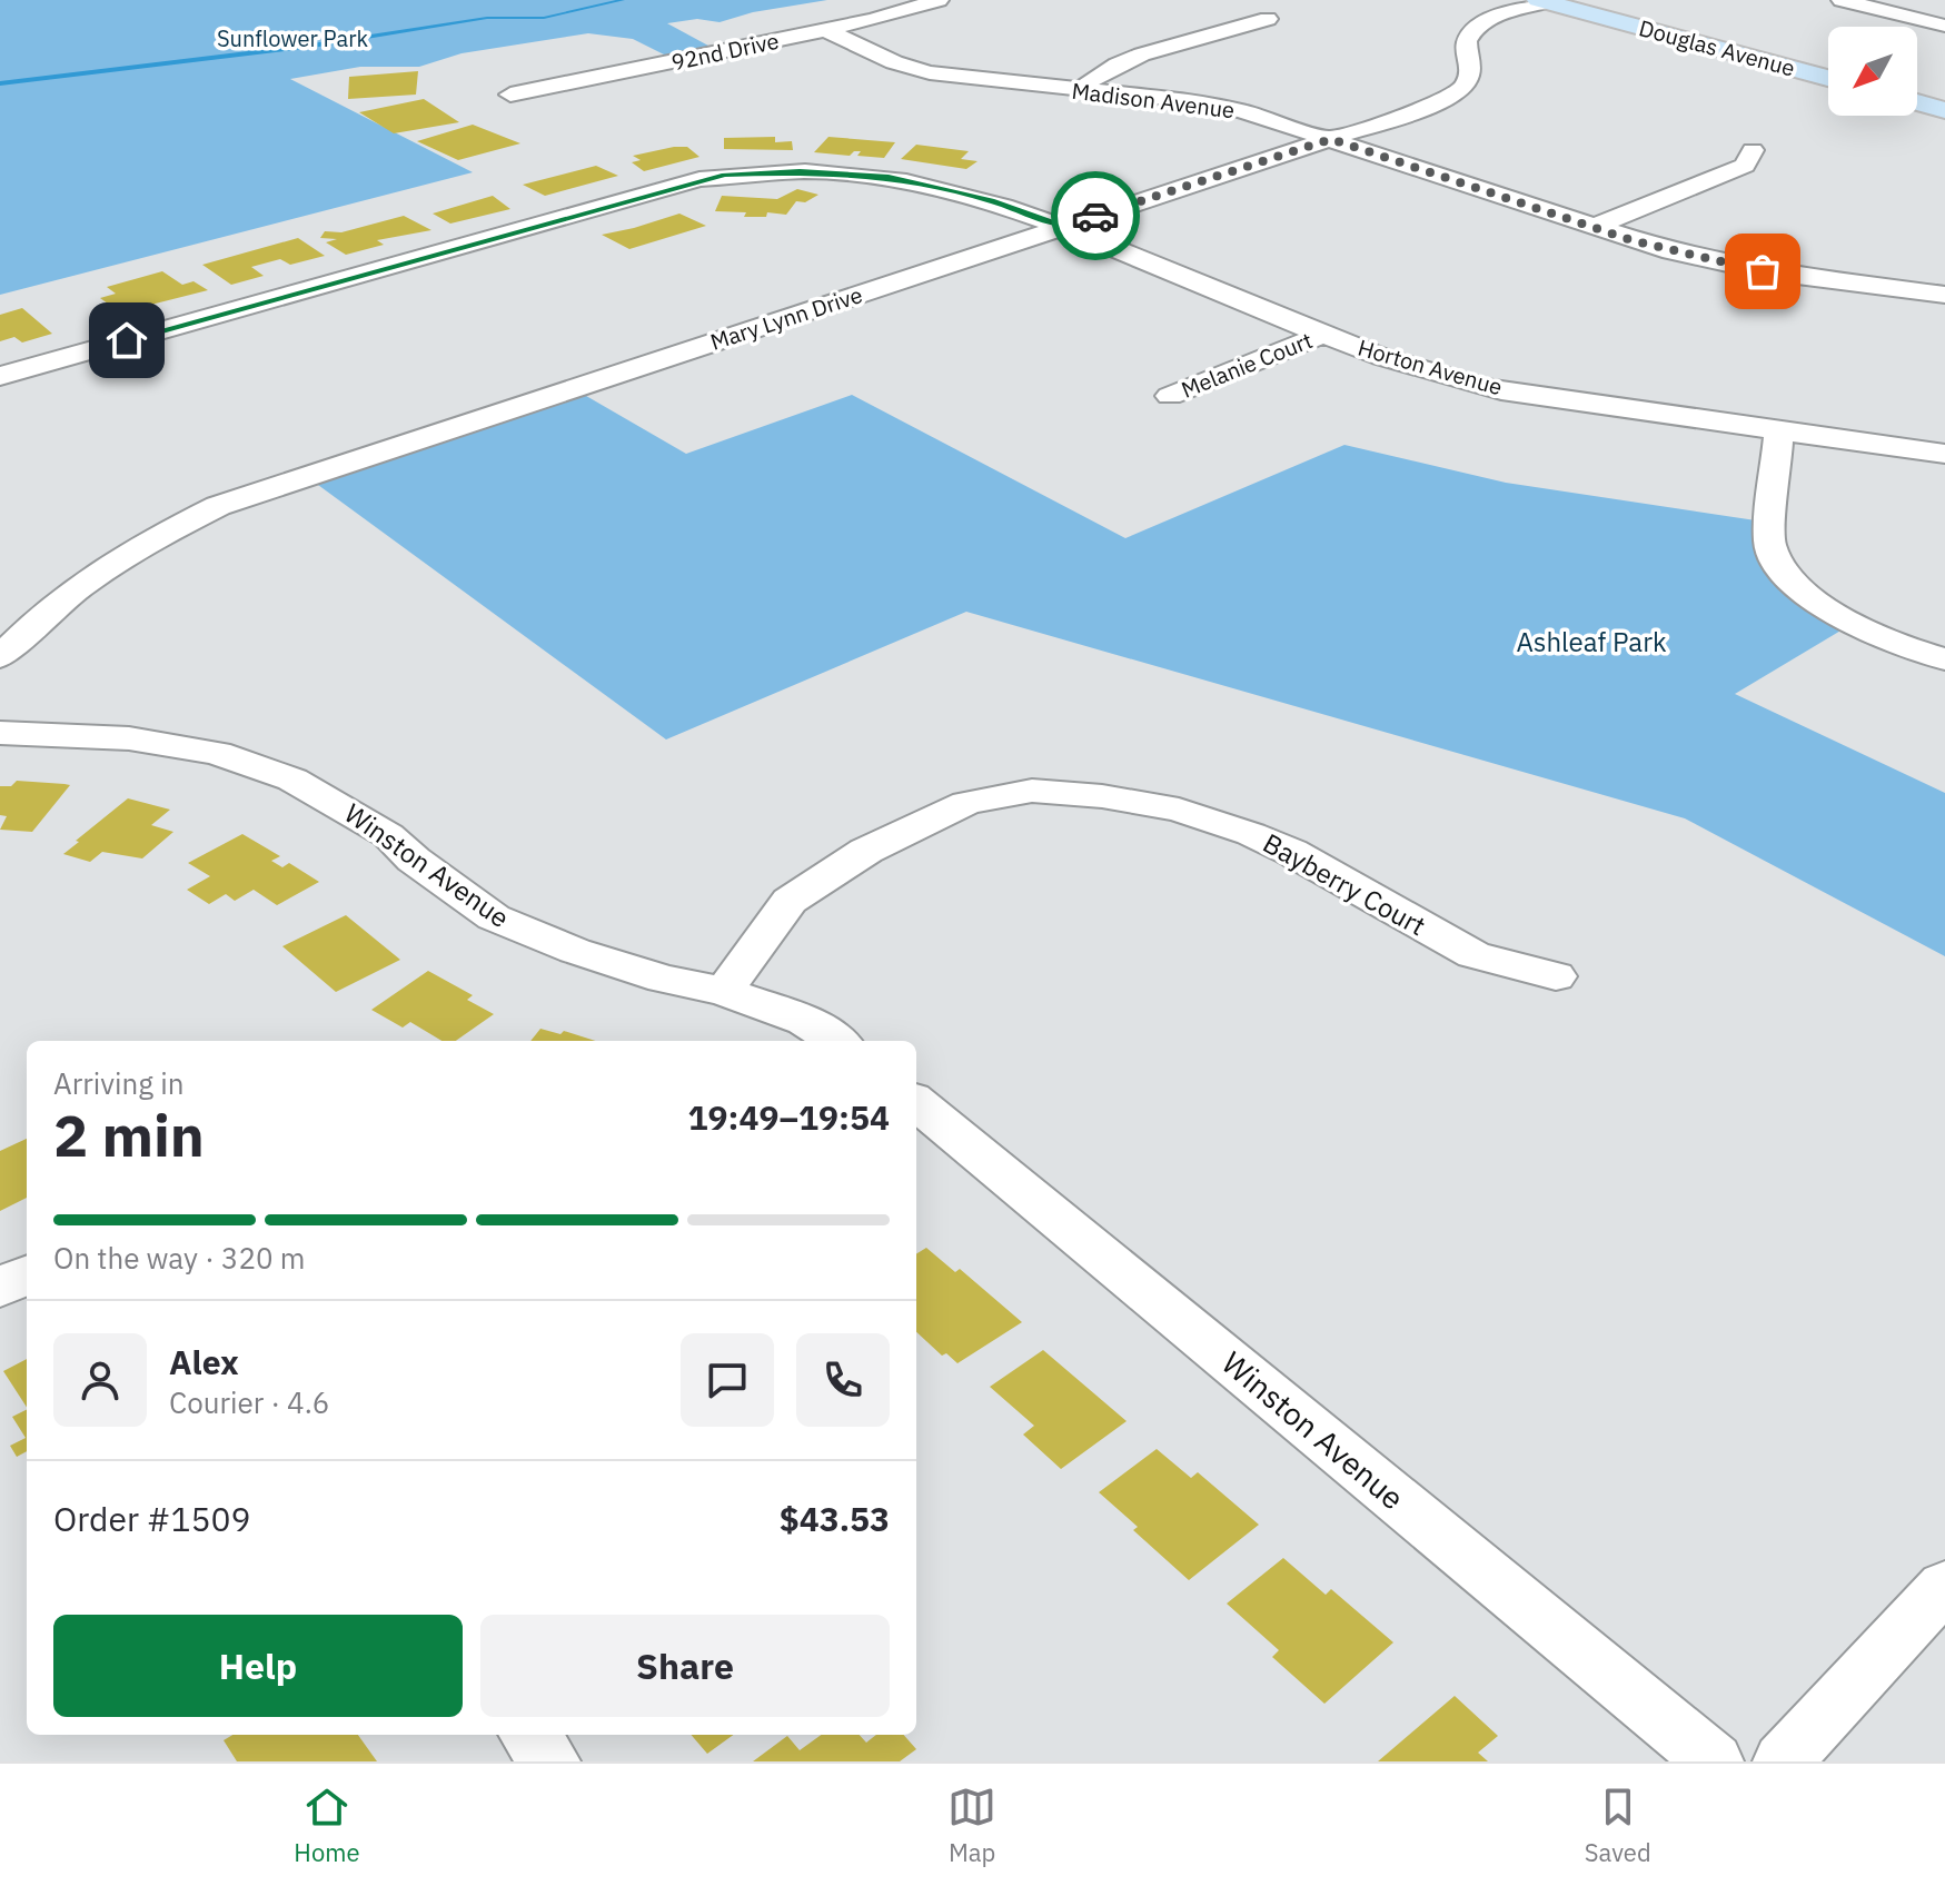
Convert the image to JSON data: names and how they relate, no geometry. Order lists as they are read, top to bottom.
{
  "streets": {
    "main road": ["Douglas Avenue"],
    "street": [
      "92nd Drive",
      "Madison Avenue",
      "Mary Lynn Drive",
      "Melanie Court",
      "Horton Avenue",
      "Winston Avenue",
      "Bayberry Court"
    ]
  },
  "crossings": [
    ["Douglas Avenue", "Mary Lynn Drive"],
    ["92nd Drive", "Madison Avenue"],
    ["Madison Avenue", "Mary Lynn Drive"],
    ["Mary Lynn Drive", "Horton Avenue"],
    ["Melanie Court", "Horton Avenue"],
    ["Winston Avenue", "Bayberry Court"]
  ],
  "parks": ["Sunflower Park", "Ashleaf Park"],
  "north": "bottom left",
  "page": {
    "heading": ["2 min", "Arriving in", "19:49–19:54"],
    "panel": [
      "Alex",
      "Courier · 4.6",
      "Order #1509",
      "$43.53"
    ],
    "bar": "On the way · 320 m",
    "buttons": ["Help", "Share"],
    "tabs": ["Home", "Map", "Saved"]
  }
}
